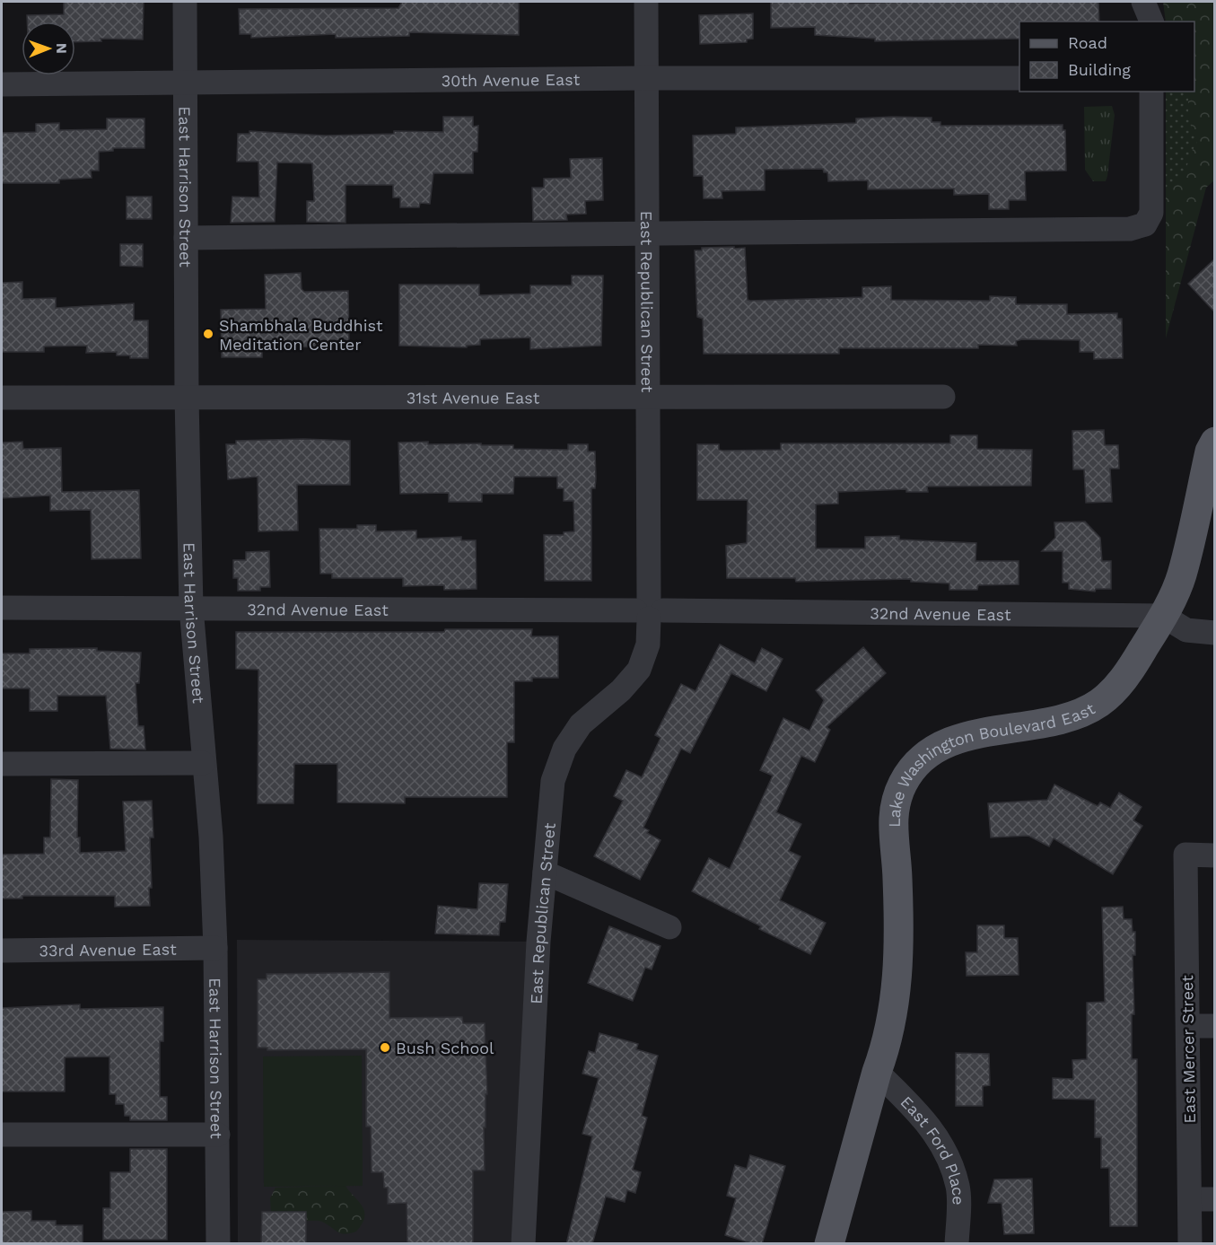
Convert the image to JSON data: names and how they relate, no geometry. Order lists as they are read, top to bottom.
{
  "streets": {
    "main road": ["Lake Washington Boulevard East"],
    "street": [
      "30th Avenue East",
      "East Harrison Street",
      "East Republican Street",
      "31st Avenue East",
      "32nd Avenue East",
      "33rd Avenue East",
      "East Mercer Street",
      "East Ford Place"
    ]
  },
  "crossings": [
    ["30th Avenue East", "East Harrison Street"],
    ["30th Avenue East", "East Republican Street"],
    ["East Harrison Street", "31st Avenue East"],
    ["East Harrison Street", "32nd Avenue East"],
    ["East Harrison Street", "33rd Avenue East"],
    ["East Republican Street", "31st Avenue East"],
    ["East Republican Street", "32nd Avenue East"],
    ["32nd Avenue East", "Lake Washington Boulevard East"],
    ["Lake Washington Boulevard East", "East Ford Place"]
  ],
  "places": ["Shambhala Buddhist Meditation Center", "Bush School"],
  "legend": ["Road", "Building"],
  "north": "right"
}
